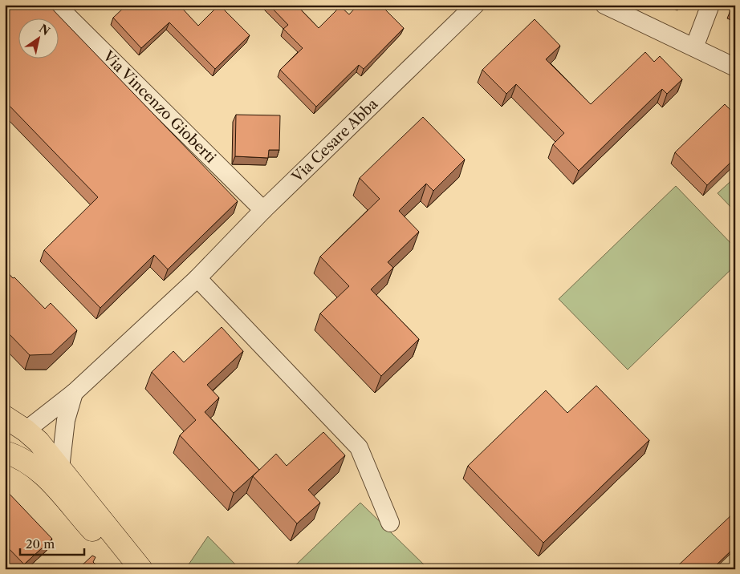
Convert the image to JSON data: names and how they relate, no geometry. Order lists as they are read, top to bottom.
{
  "streets": {
    "street": ["Via Vincenzo Gioberti", "Via Cesare Abba"]
  },
  "crossings": [
    ["Via Vincenzo Gioberti", "Via Cesare Abba"]
  ],
  "scale_bar": "20 m",
  "north": "top right"
}
